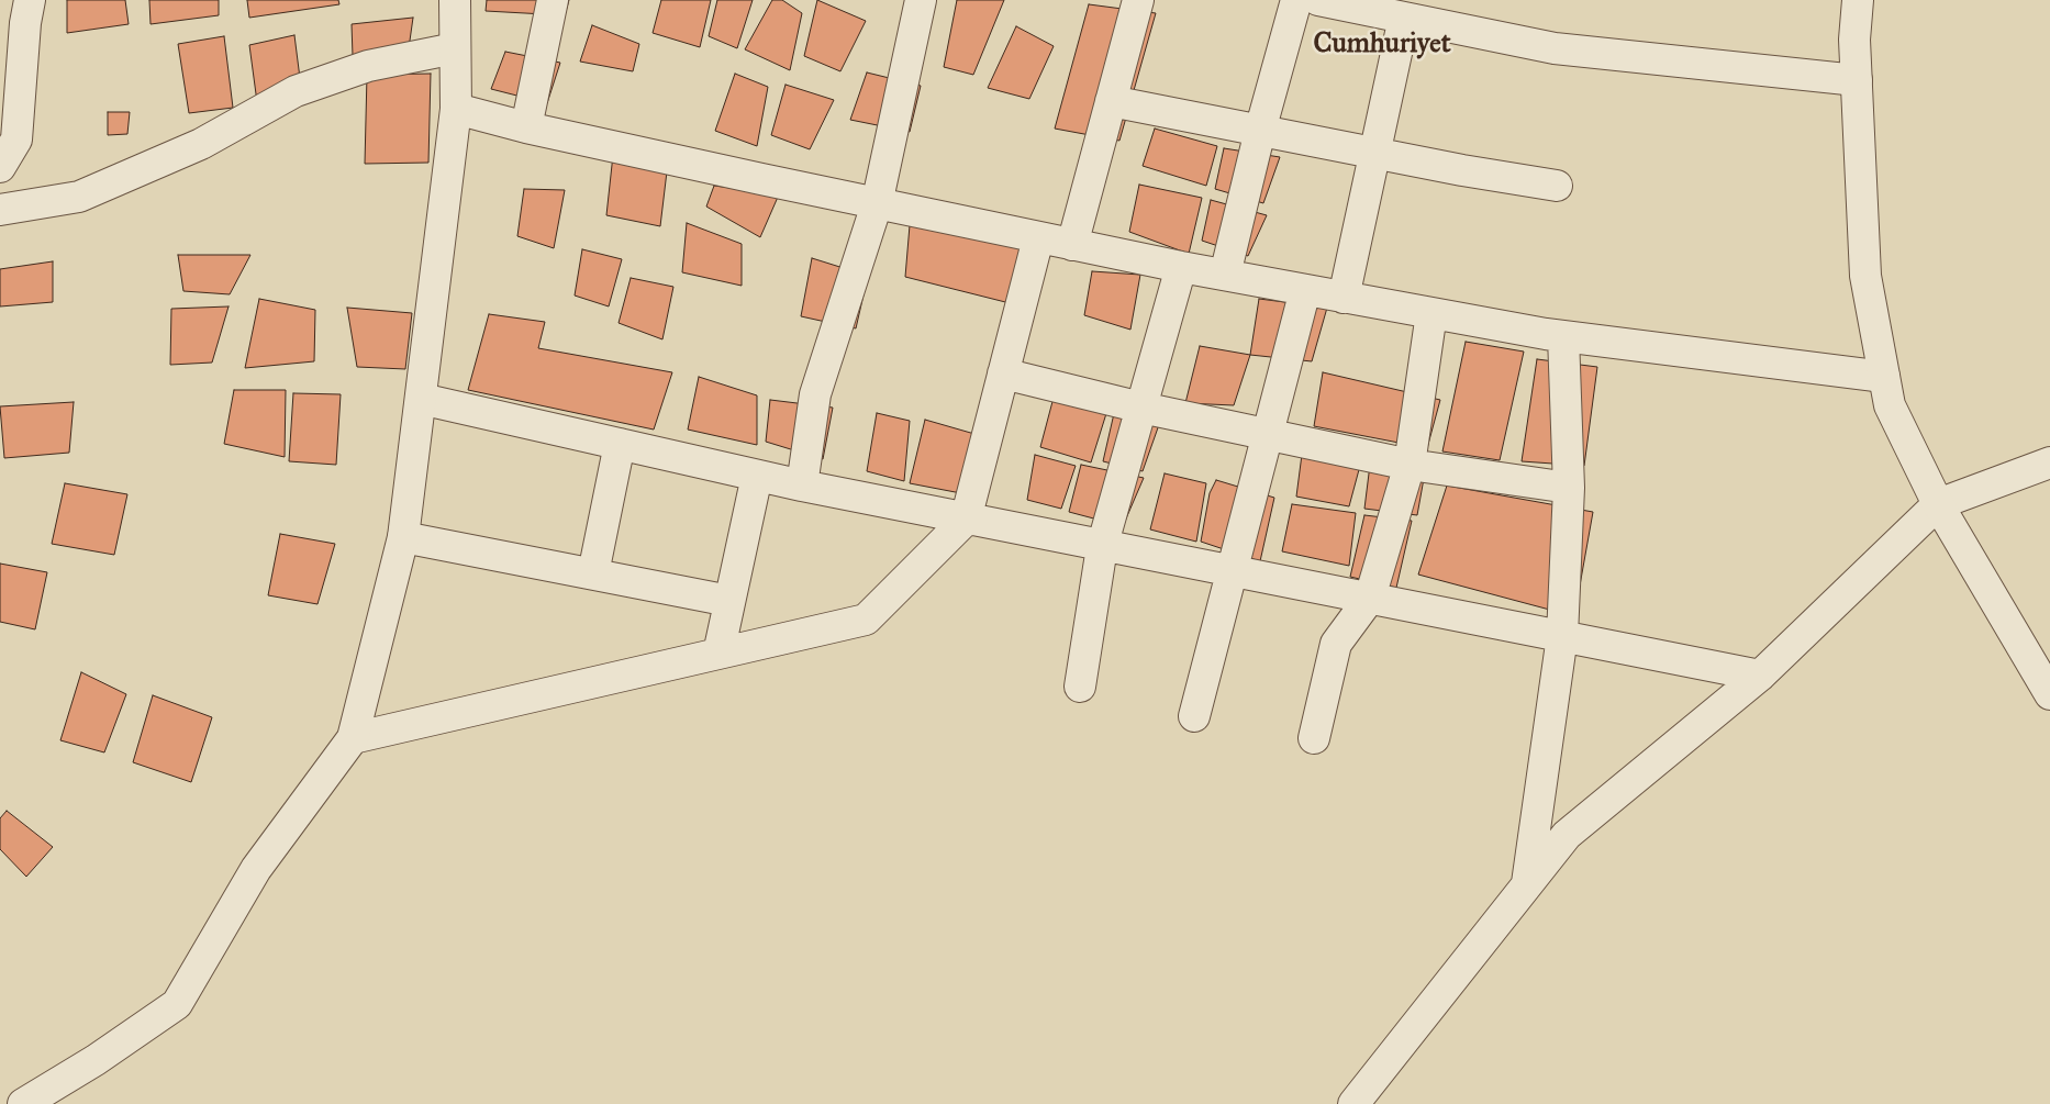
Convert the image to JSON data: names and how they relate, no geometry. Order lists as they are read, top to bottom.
{
  "districts": ["Cumhuriyet"]
}
